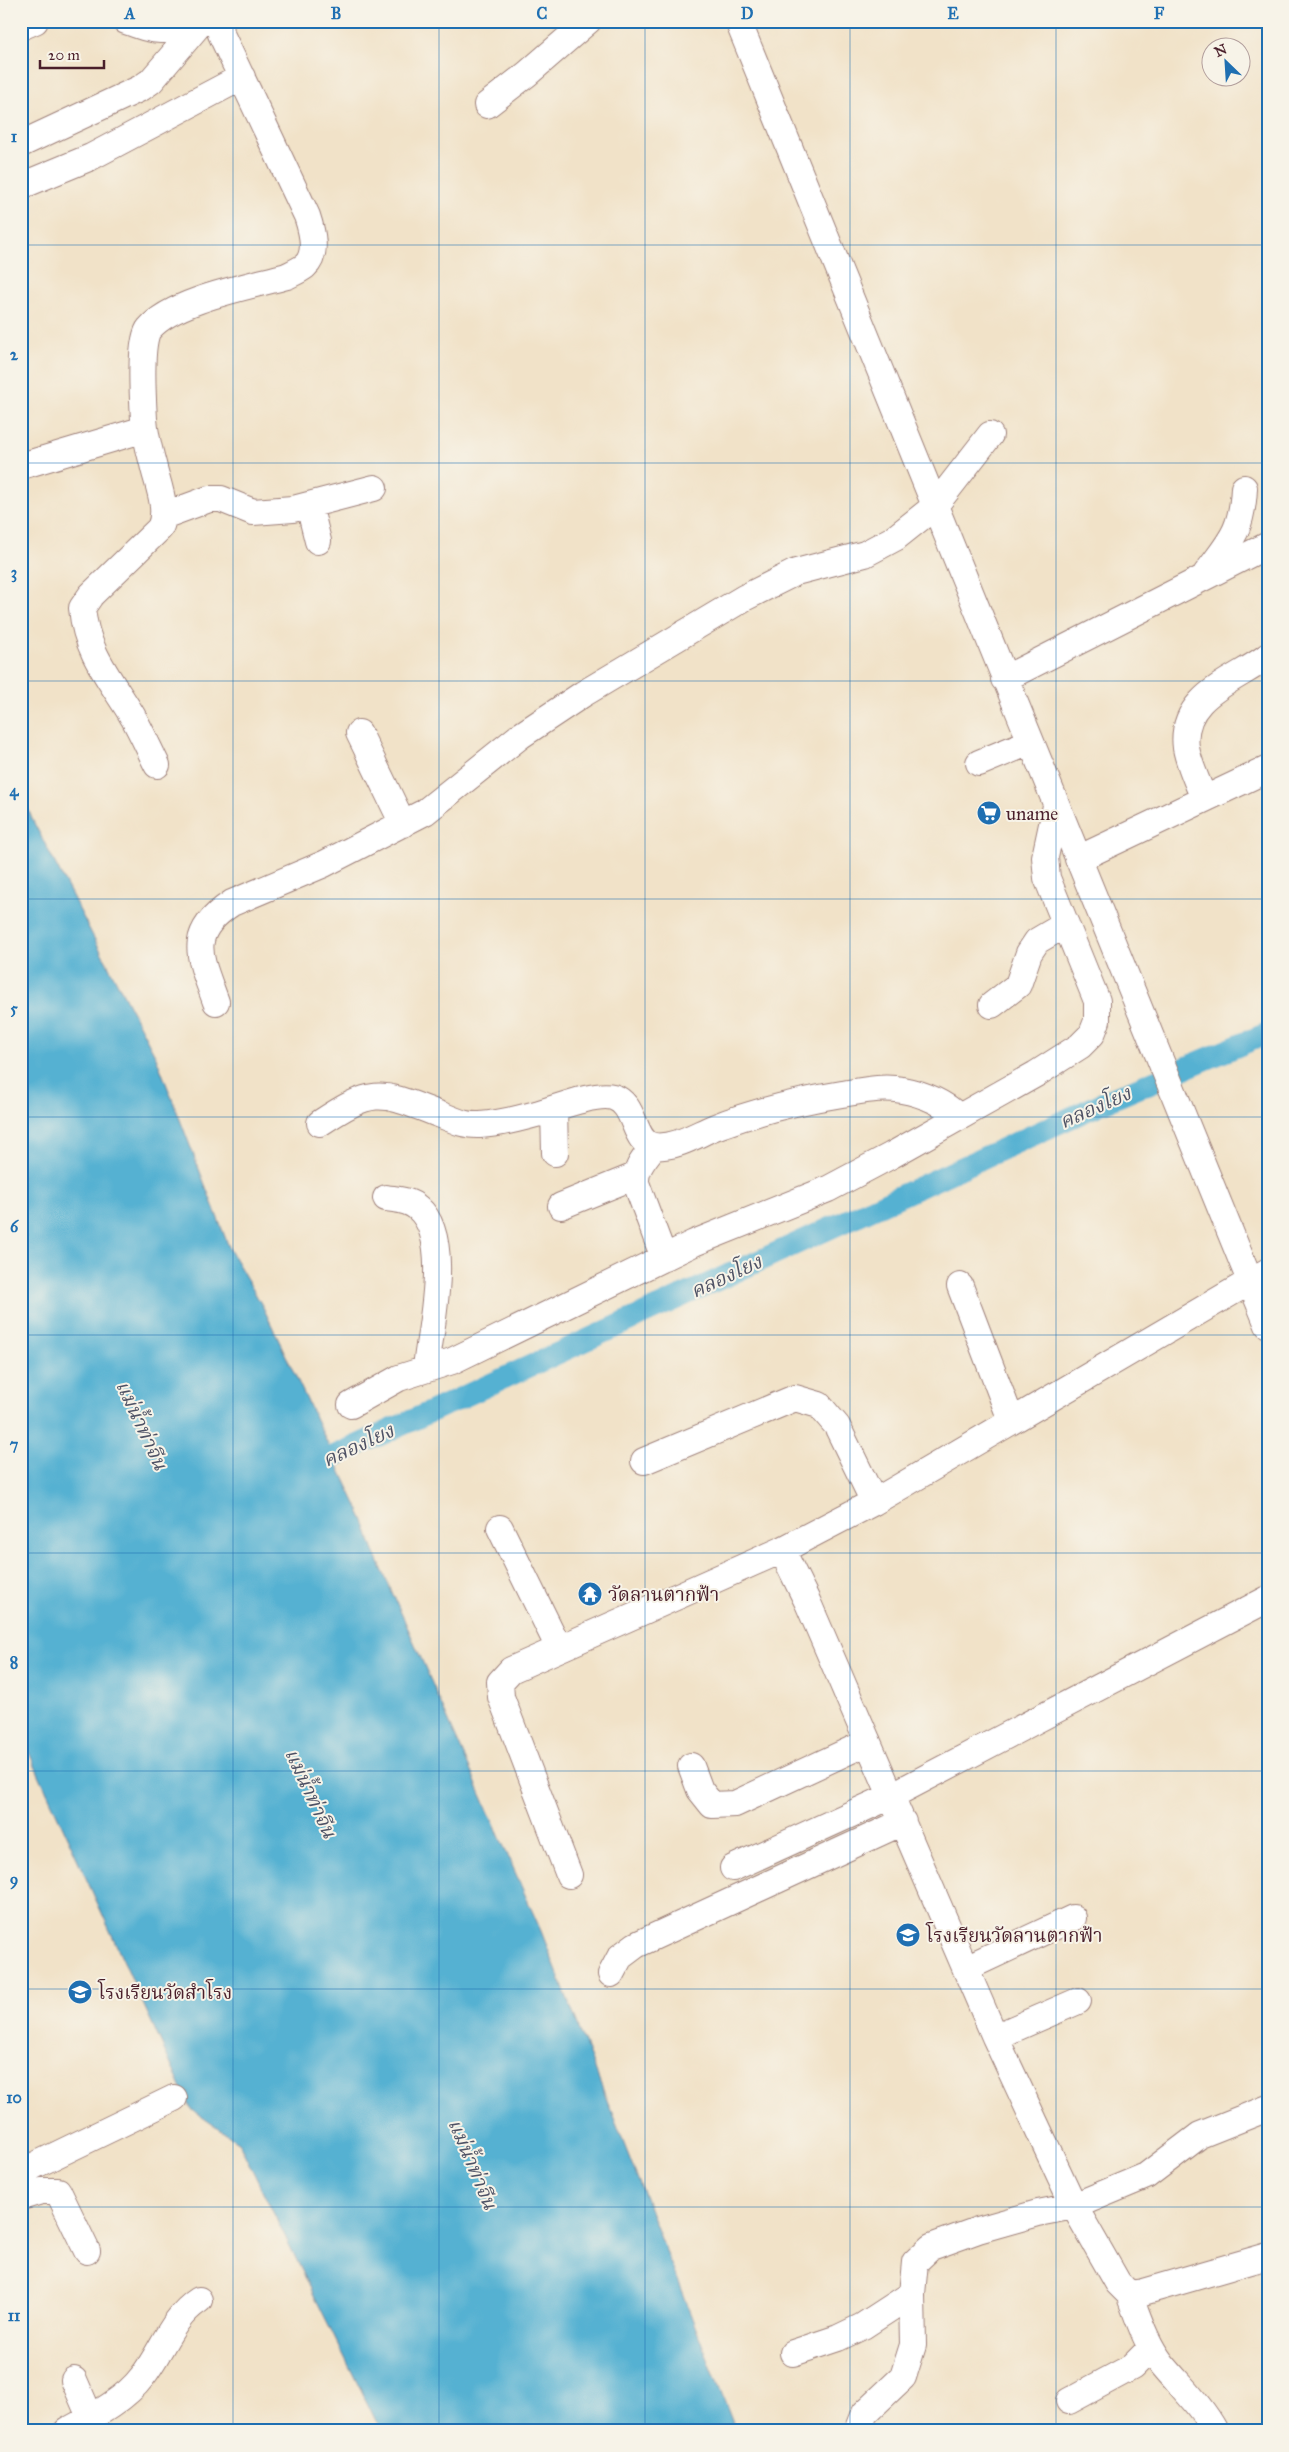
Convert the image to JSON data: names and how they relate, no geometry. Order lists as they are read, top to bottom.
{
  "water": ["คลองโยง", "แม่น้ำท่าจีน"],
  "places": {
    "supermarket": ["uname"],
    "temple": ["วัดลานตากฟ้า"],
    "school or university": ["โรงเรียนวัดลานตากฟ้า", "โรงเรียนวัดสำโรง"]
  },
  "scale_bar": "20 m",
  "north": "top left",
  "grid": {
    "columns": [
      "A",
      "B",
      "C",
      "D",
      "E",
      "F"
    ],
    "rows": [
      "1",
      "2",
      "3",
      "4",
      "5",
      "6",
      "7",
      "8",
      "9",
      "10",
      "11"
    ]
  }
}
